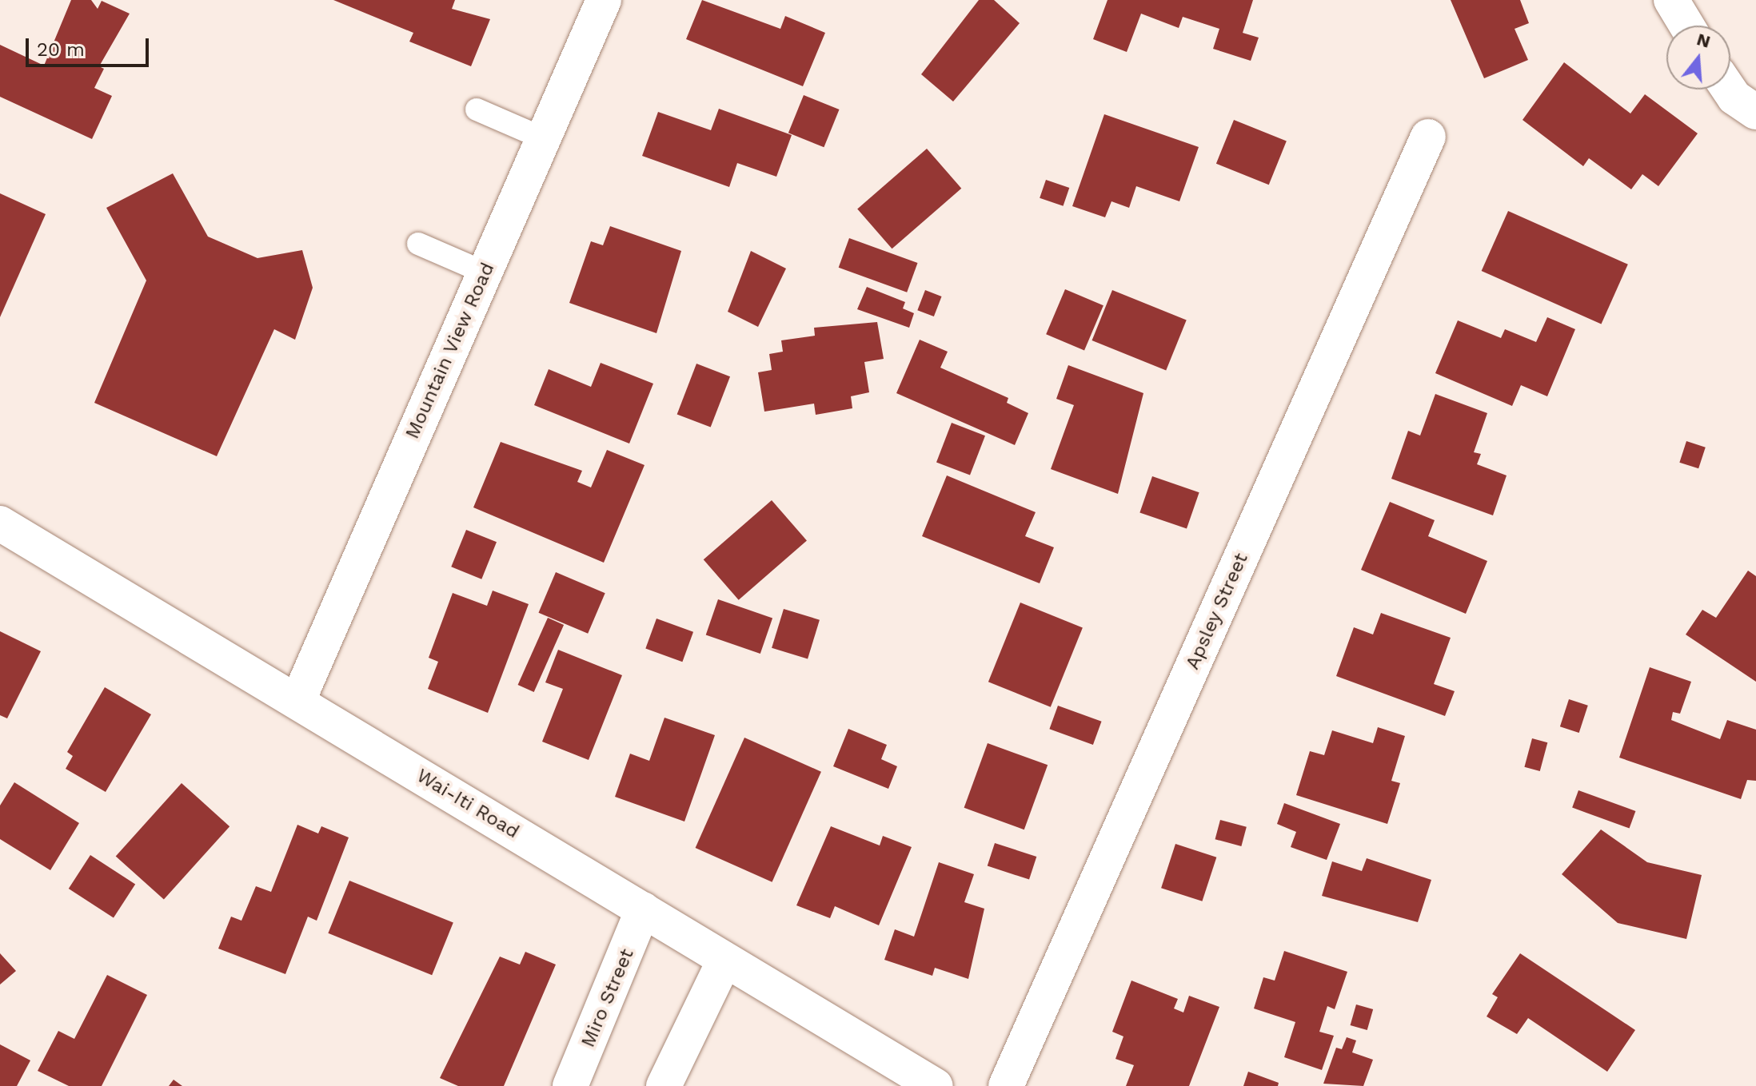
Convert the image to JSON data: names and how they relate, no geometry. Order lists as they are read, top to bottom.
{
  "streets": {
    "street": [
      "Mountain View Road",
      "Apsley Street",
      "Wai-Iti Road",
      "Miro Street"
    ]
  },
  "crossings": [
    ["Mountain View Road", "Wai-Iti Road"],
    ["Wai-Iti Road", "Miro Street"]
  ],
  "scale_bar": "20 m",
  "north": "top"
}
